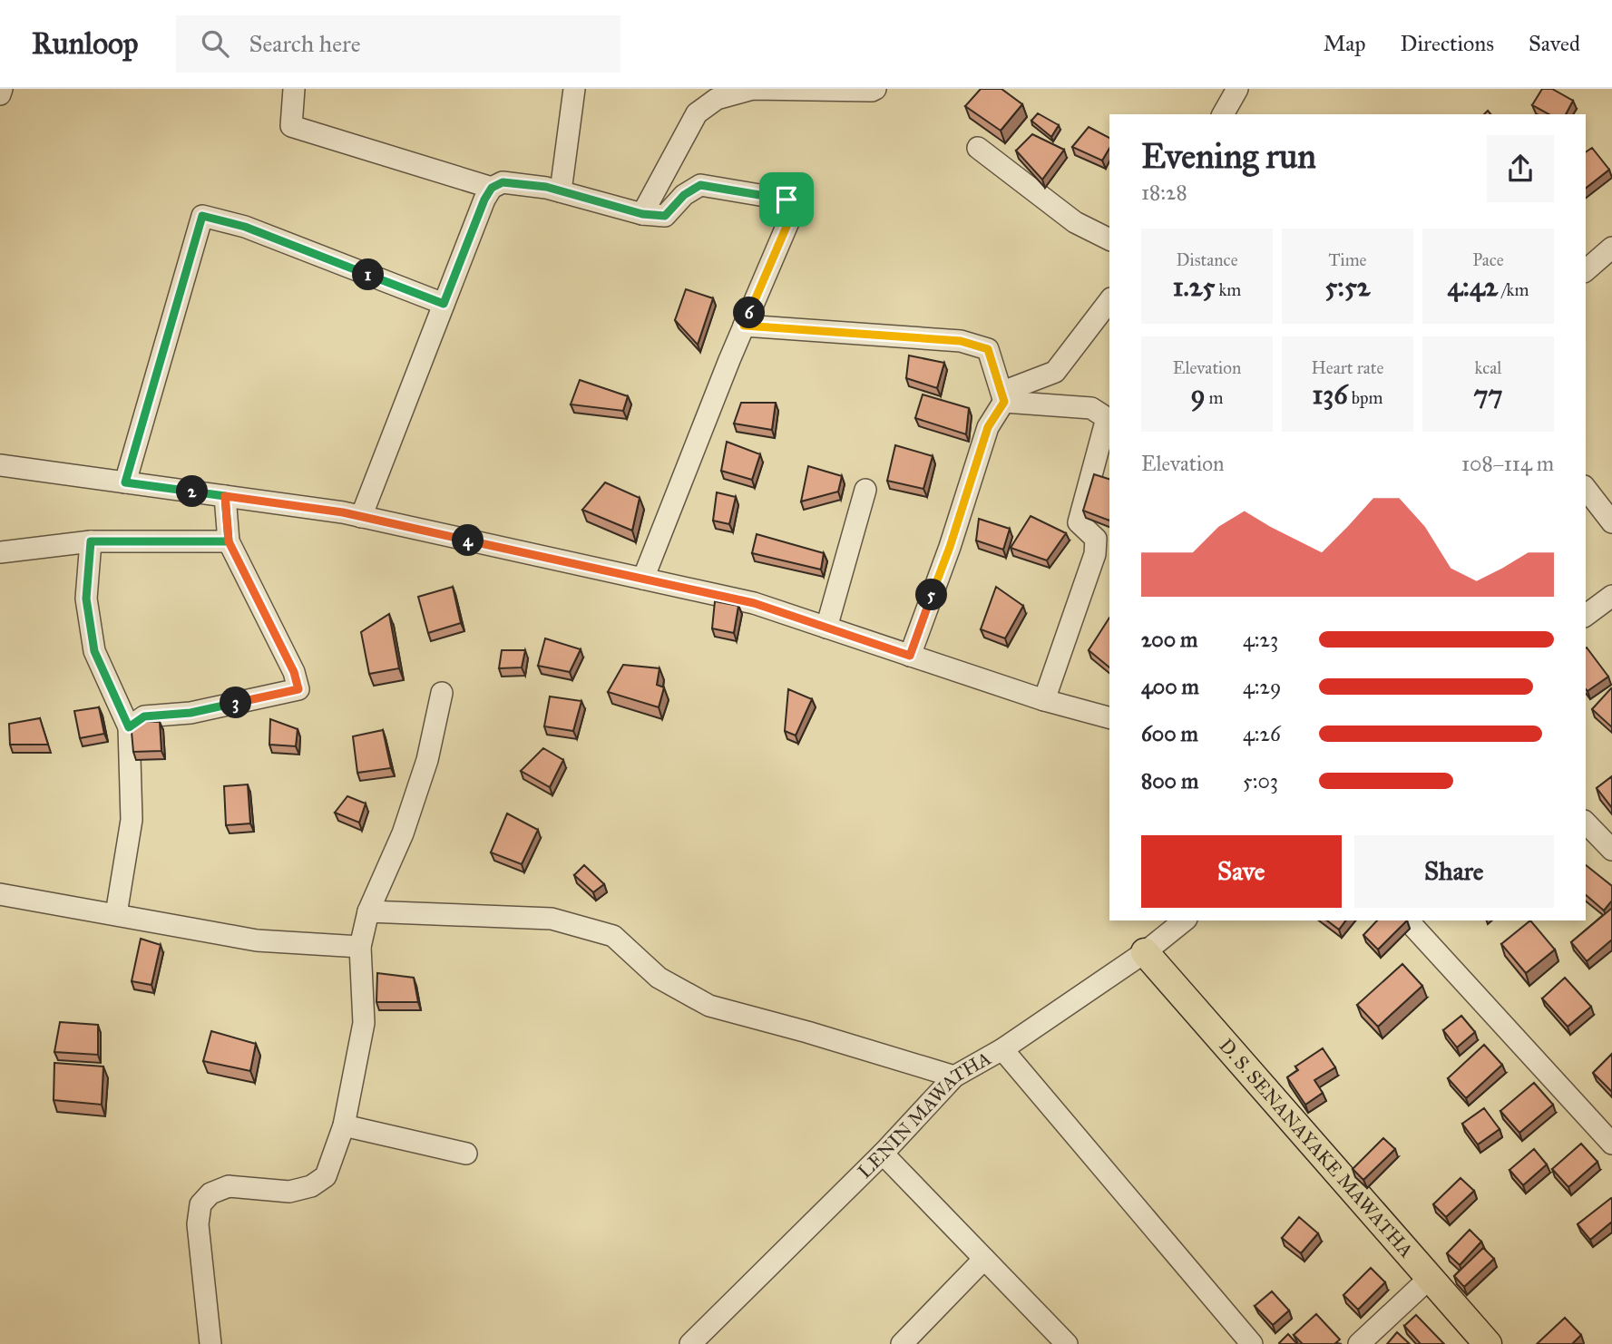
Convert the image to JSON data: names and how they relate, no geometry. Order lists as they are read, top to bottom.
{
  "streets": {
    "main road": ["D. S. SENANAYAKE MAWATHA"],
    "street": ["LENIN MAWATHA"]
  },
  "crossings": [
    ["LENIN MAWATHA", "D. S. SENANAYAKE MAWATHA"]
  ],
  "page": {
    "header": "Runloop",
    "search": "Search here",
    "nav": ["Map", "Directions", "Saved"],
    "heading": ["Evening run", "18:28"],
    "stats": [
      ["Distance", "1.25 km"],
      ["Time", "5:52"],
      ["Pace", "4:42 /km"],
      ["Elevation", "9 m"],
      ["Heart rate", "136 bpm"],
      ["kcal", "77"]
    ],
    "pins": [
      "1",
      "6",
      "2",
      "4",
      "5",
      "3"
    ],
    "chart": ["Elevation", "108–114 m"],
    "list": [
      {
        "name": "200 m",
        "note": "4:23"
      },
      {
        "name": "400 m",
        "note": "4:29"
      },
      {
        "name": "600 m",
        "note": "4:26"
      },
      {
        "name": "800 m",
        "note": "5:03"
      }
    ],
    "buttons": ["Save", "Share"]
  }
}
